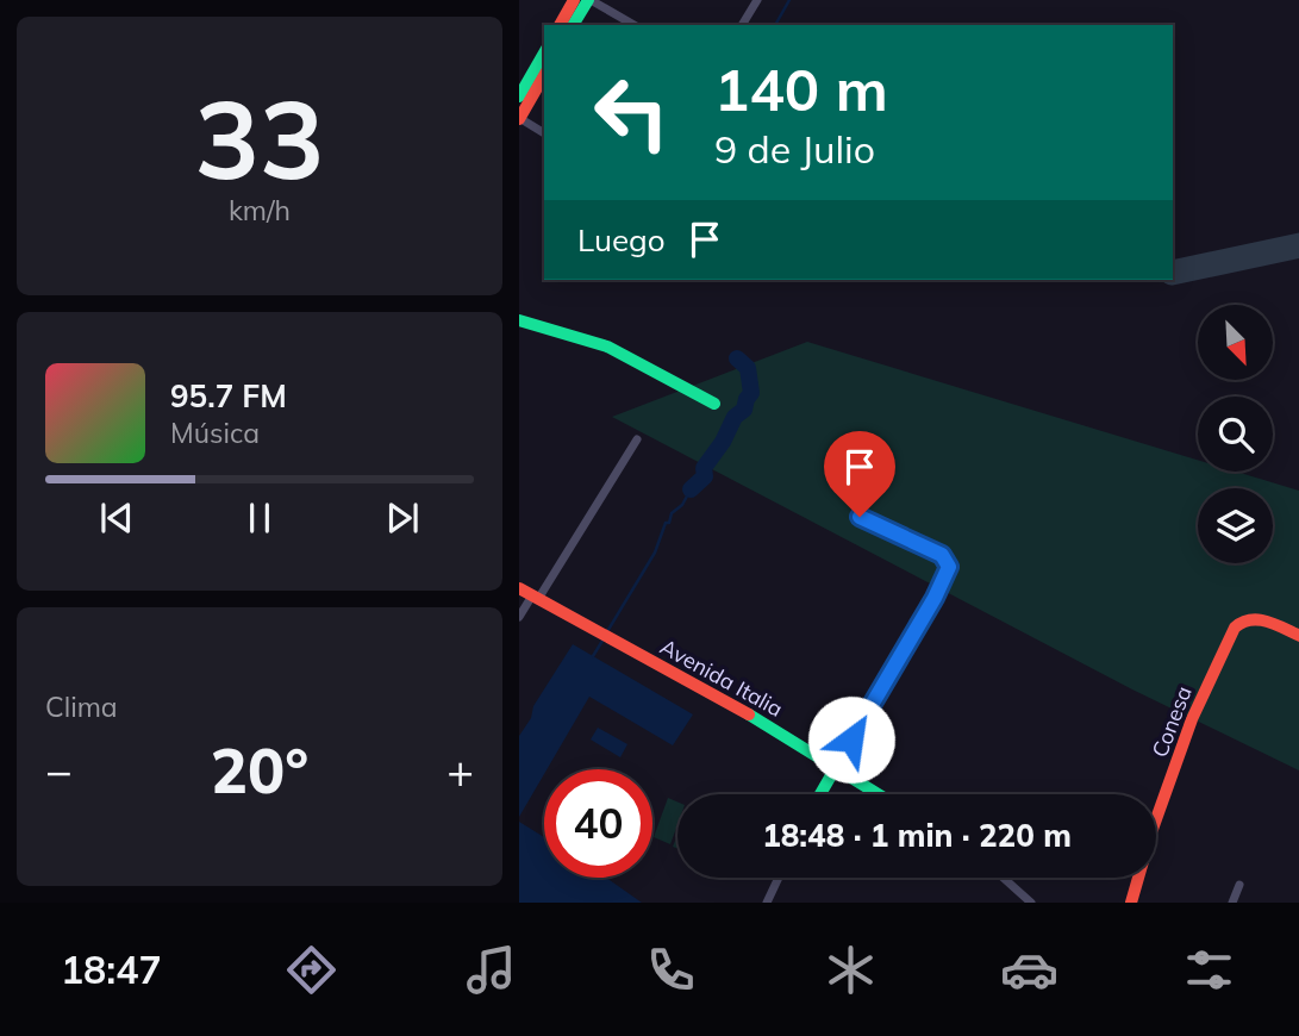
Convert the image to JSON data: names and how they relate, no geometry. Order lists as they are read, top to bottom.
{
  "streets": {
    "street": ["Avenida Italia", "Conesa"]
  },
  "north": "bottom right",
  "page": {
    "tile": [
      ["33", "km/h"],
      "Clima"
    ],
    "turn": ["140 m", "9 de Julio"],
    "then": "Luego",
    "song": ["95.7 FM", "Música"],
    "heat": ["−", "20°", "+"],
    "limit": "40",
    "trip": "18:48 · 1 min · 220 m",
    "tabs": "18:47"
  }
}
